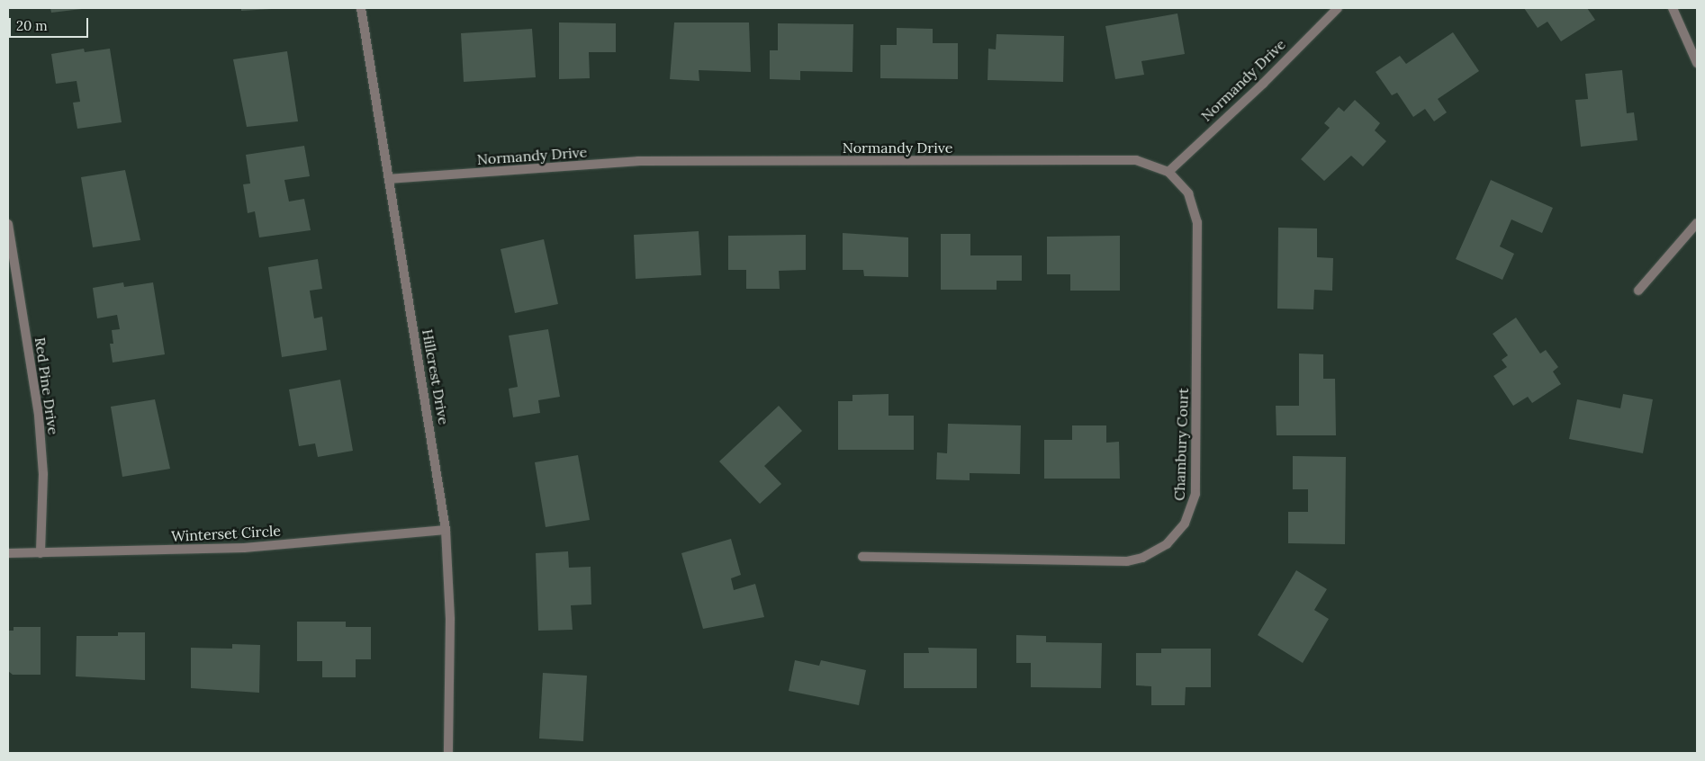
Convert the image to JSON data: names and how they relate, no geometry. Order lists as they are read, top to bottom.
{
  "streets": {
    "street": [
      "Normandy Drive",
      "Hillcrest Drive",
      "Red Pine Drive",
      "Chambury Court",
      "Winterset Circle"
    ]
  },
  "crossings": [
    ["Normandy Drive", "Hillcrest Drive"],
    ["Normandy Drive", "Chambury Court"],
    ["Hillcrest Drive", "Winterset Circle"],
    ["Red Pine Drive", "Winterset Circle"]
  ],
  "scale_bar": "20 m"
}
